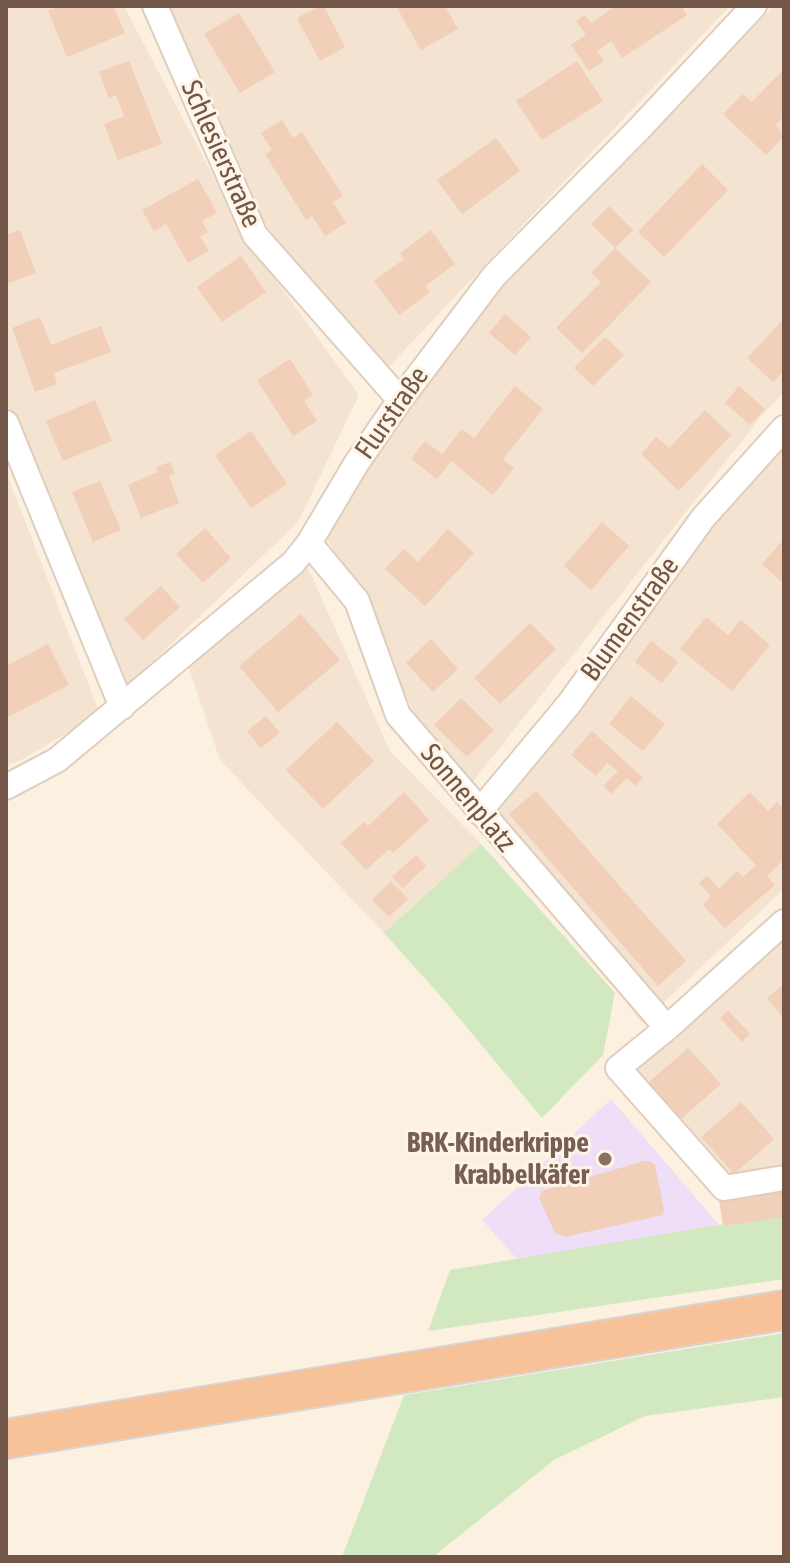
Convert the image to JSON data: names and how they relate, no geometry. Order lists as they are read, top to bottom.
{
  "streets": {
    "street": [
      "Schlesierstraße",
      "Flurstraße",
      "Blumenstraße",
      "Sonnenplatz"
    ]
  },
  "crossings": [
    ["Schlesierstraße", "Flurstraße"],
    ["Flurstraße", "Sonnenplatz"],
    ["Blumenstraße", "Sonnenplatz"]
  ],
  "places": ["BRK-Kinderkrippe Krabbelkäfer"]
}
